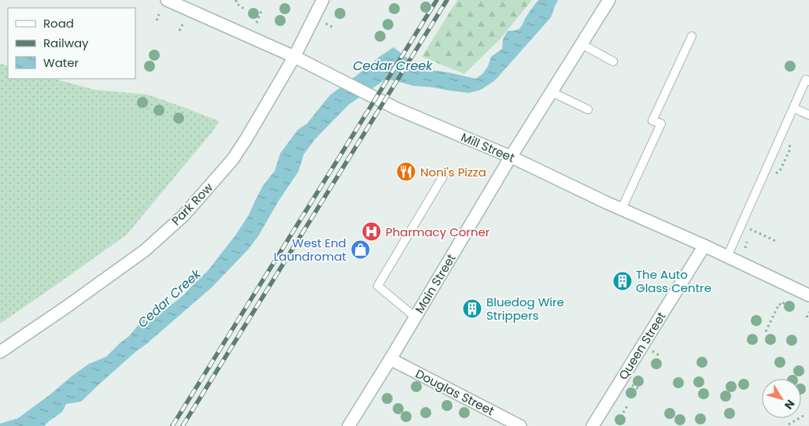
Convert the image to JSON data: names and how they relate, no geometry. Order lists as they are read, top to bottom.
{
  "streets": {
    "main road": [
      "Mill Street",
      "Park Row",
      "Main Street",
      "Queen Street",
      "Douglas Street"
    ]
  },
  "crossings": [
    ["Mill Street", "Park Row"],
    ["Mill Street", "Main Street"],
    ["Mill Street", "Queen Street"],
    ["Main Street", "Douglas Street"]
  ],
  "water": ["Cedar Creek"],
  "places": {
    "restaurant": ["Noni's Pizza"],
    "hospital": ["Pharmacy Corner"],
    "shop": ["West End Laundromat"],
    "building": ["The Auto Glass Centre", "Bluedog Wire Strippers"]
  },
  "legend": ["Road", "Railway", "Water"],
  "north": "bottom right"
}
